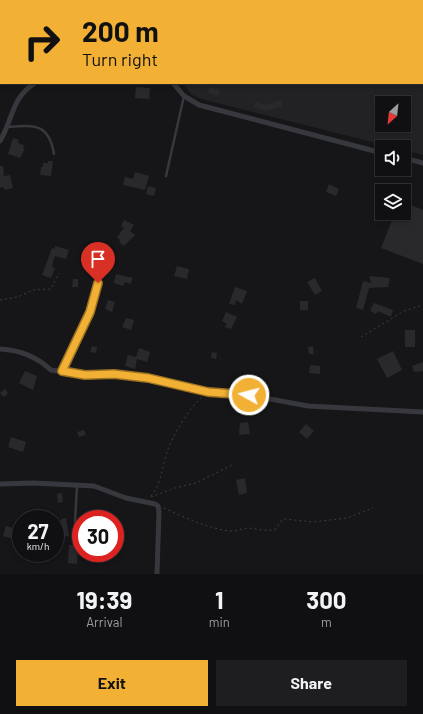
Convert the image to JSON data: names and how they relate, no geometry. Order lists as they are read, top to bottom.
{
  "north": "bottom left",
  "page": {
    "turn": ["200 m", "Turn right"],
    "speed": "27 km/h",
    "limit": "30",
    "eta": [
      "19:39",
      "Arrival",
      "1",
      "min",
      "300",
      "m"
    ],
    "buttons": ["Exit", "Share"]
  }
}
